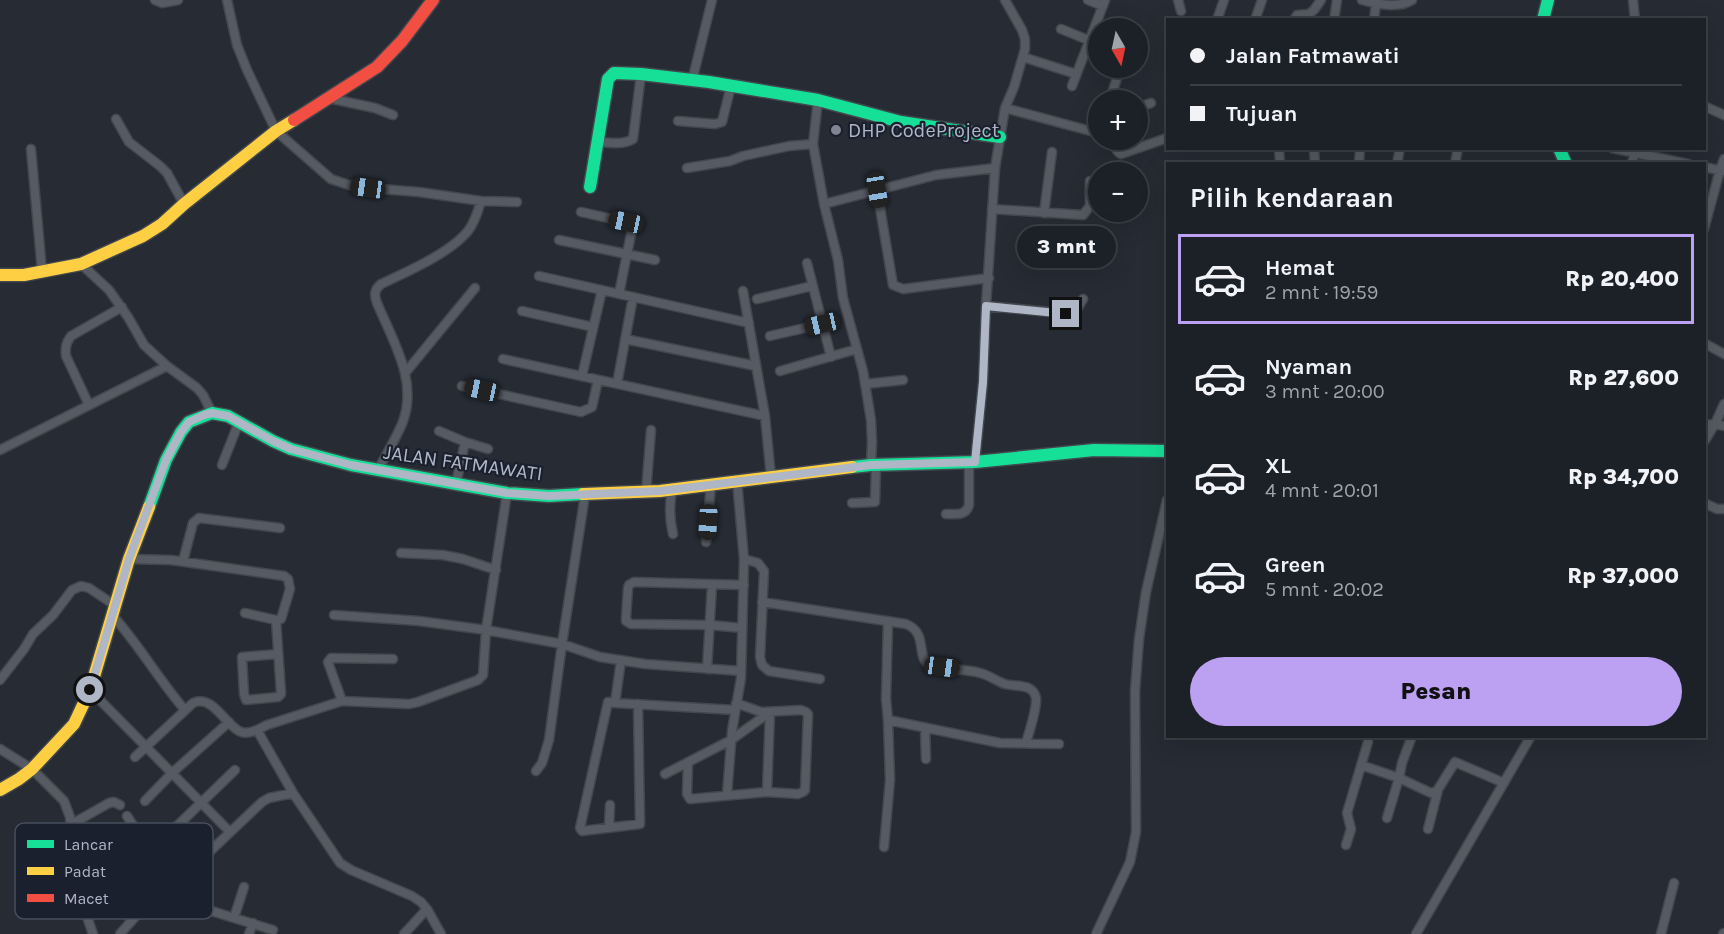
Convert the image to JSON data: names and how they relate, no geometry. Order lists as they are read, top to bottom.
{
  "streets": {
    "street": ["JALAN FATMAWATI"]
  },
  "places": ["DHP CodeProject"],
  "legend": ["Lancar", "Padat", "Macet"],
  "north": "bottom",
  "page": {
    "map_buttons": ["+", "−"],
    "banner": ["Jalan Fatmawati", "Tujuan"],
    "heading": "Pilih kendaraan",
    "bubble": "3 mnt",
    "list": [
      {
        "name": "Hemat",
        "note": "2 mnt · 19:59",
        "value": "Rp 20,400"
      },
      {
        "name": "Nyaman",
        "note": "3 mnt · 20:00",
        "value": "Rp 27,600"
      },
      {
        "name": "XL",
        "note": "4 mnt · 20:01",
        "value": "Rp 34,700"
      },
      {
        "name": "Green",
        "note": "5 mnt · 20:02",
        "value": "Rp 37,000"
      }
    ],
    "buttons": "Pesan"
  }
}
